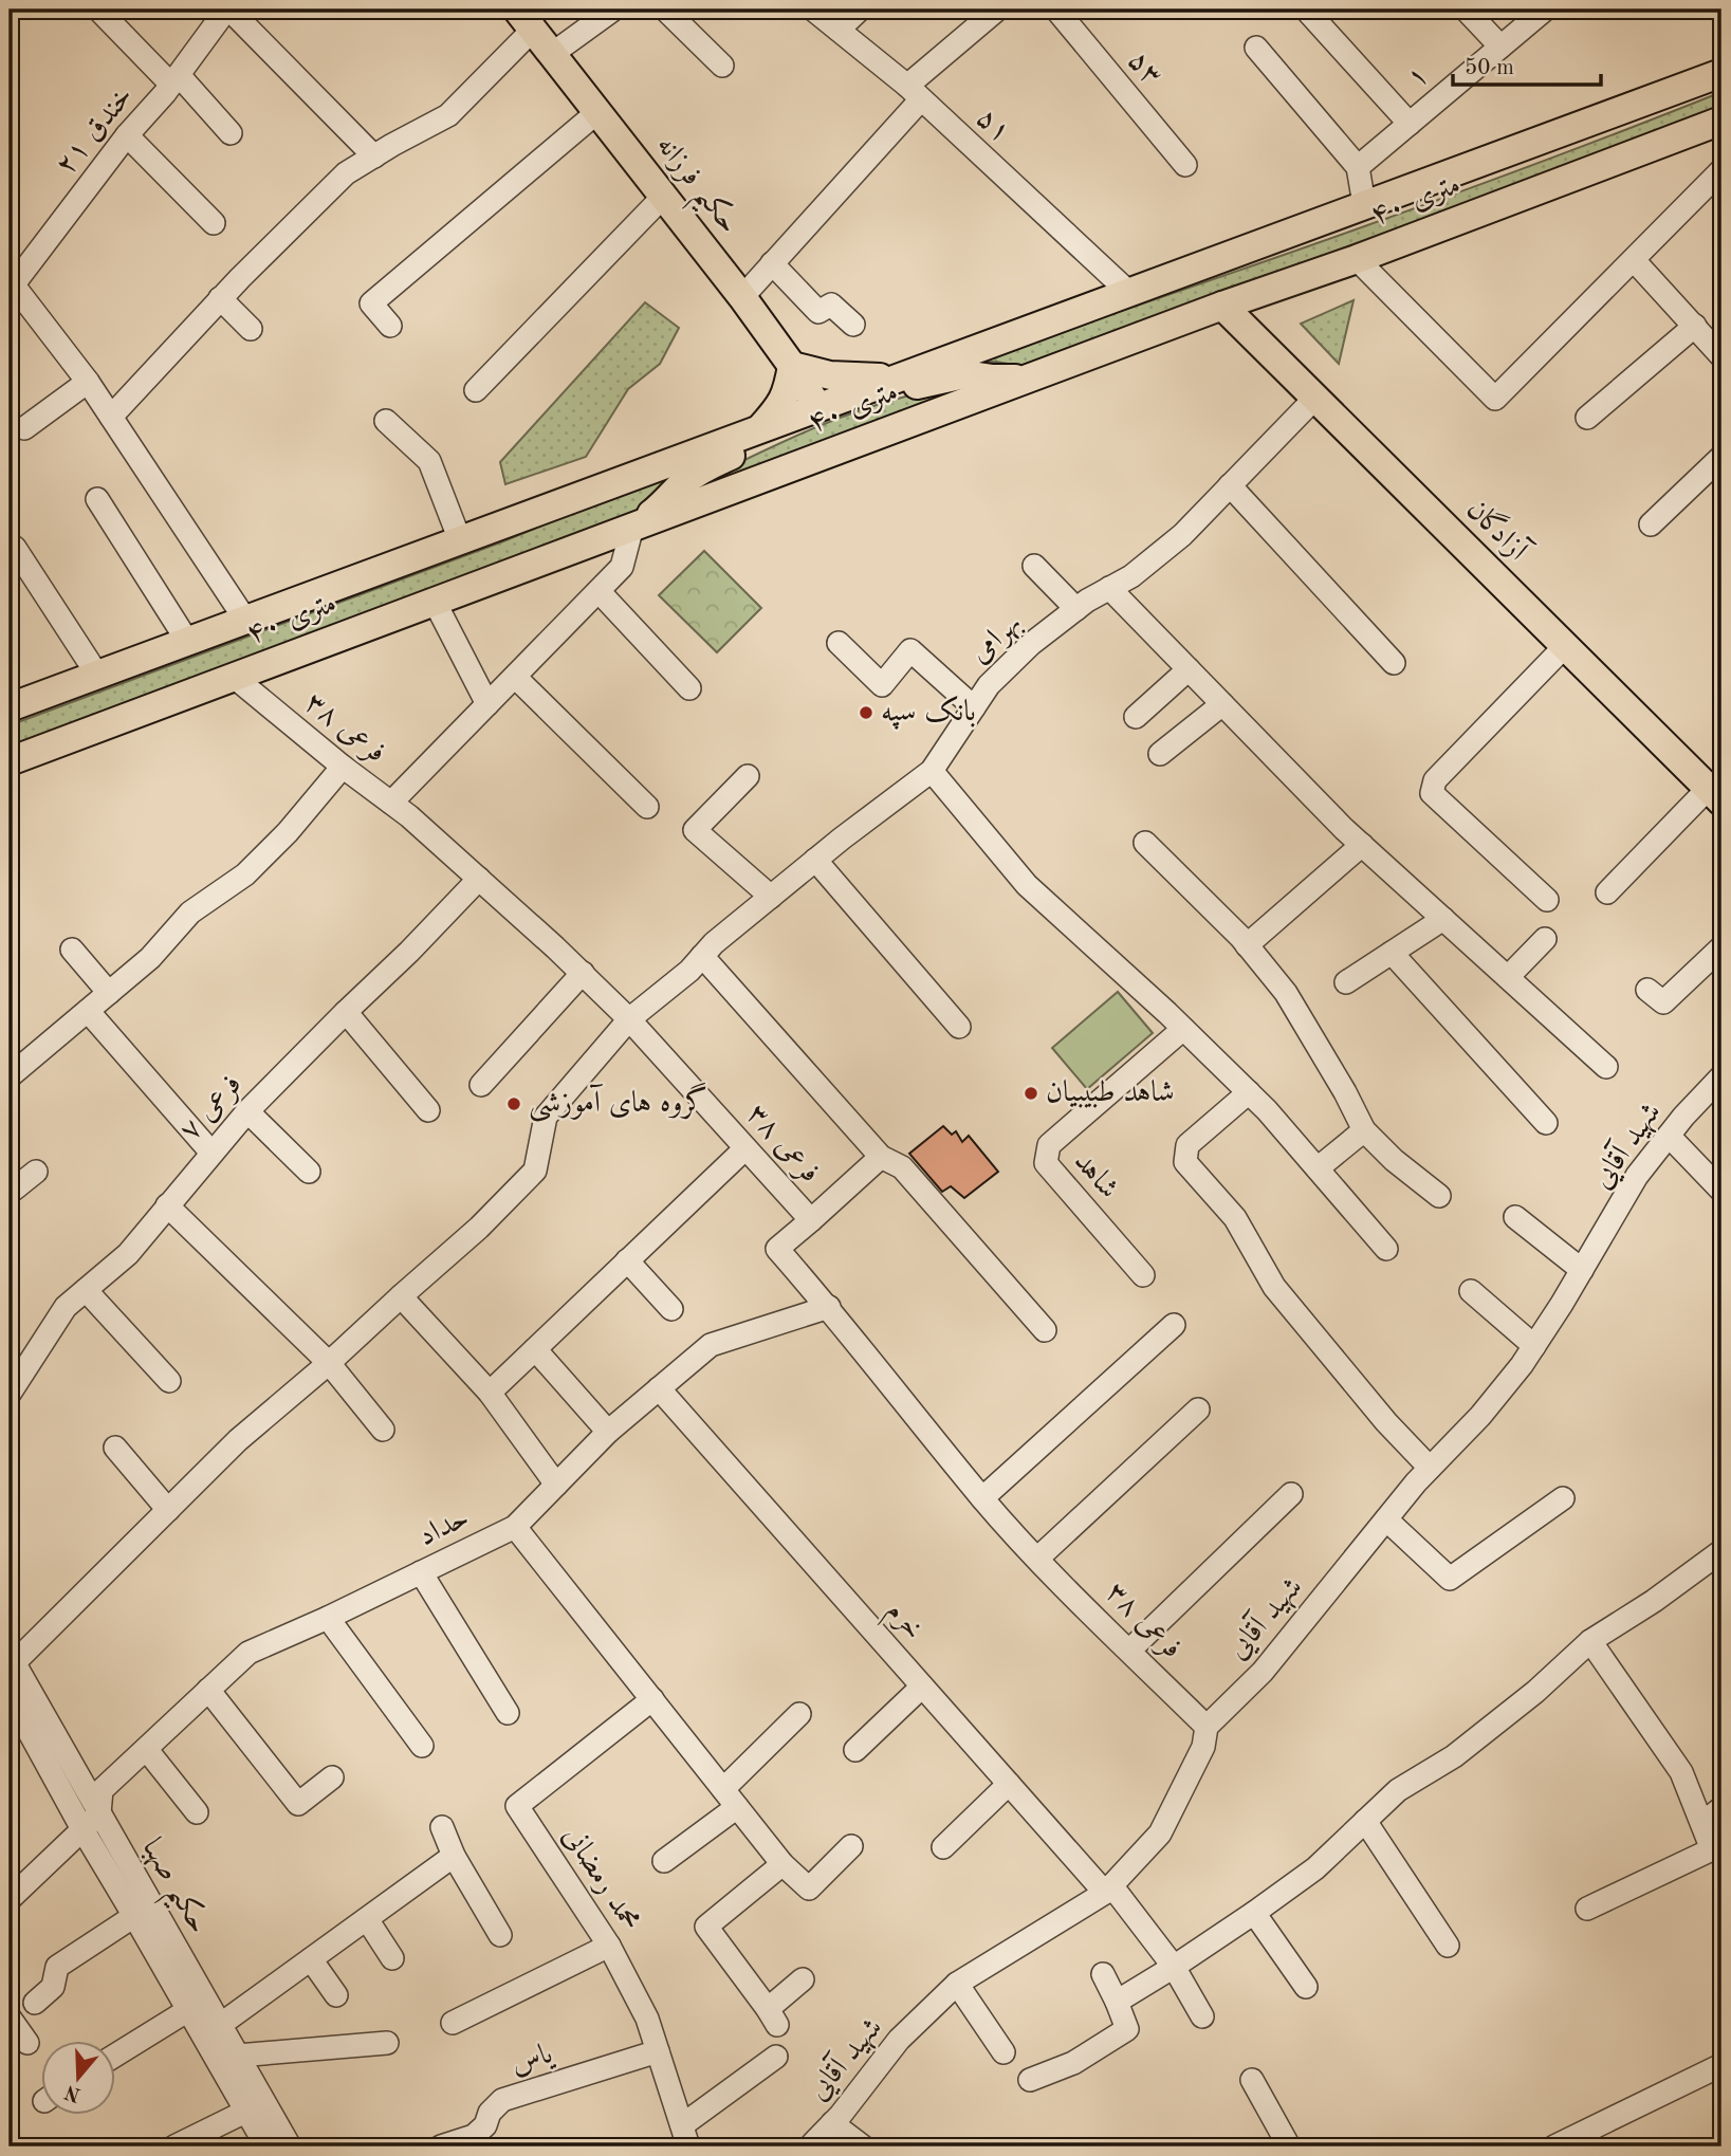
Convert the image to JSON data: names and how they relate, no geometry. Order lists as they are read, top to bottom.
{
  "streets": {
    "main road": ["حکیم فرزانه", "۴۰ متری", "آزادگان"],
    "street": [
      "۵۳",
      "۱",
      "۵۱",
      "۲۱ خندق",
      "بهرامی",
      "فرعی ۳۸",
      "فرعی ۷",
      "شهید آقایی",
      "شاهد",
      "حداد",
      "خرم",
      "محمد رمضانی",
      "حکیم صهبا",
      "یاس"
    ]
  },
  "crossings": [
    ["۵۱", "۴۰ متری"],
    ["حکیم فرزانه", "۴۰ متری"],
    ["۴۰ متری", "آزادگان"],
    ["۴۰ متری", "فرعی ۳۸"],
    ["آزادگان", "بهرامی"],
    ["بهرامی", "فرعی ۳۸"],
    ["بهرامی", "حکیم صهبا"],
    ["فرعی ۳۸", "فرعی ۷"],
    ["فرعی ۳۸", "شهید آقایی"],
    ["فرعی ۳۸", "حداد"],
    ["شهید آقایی", "خرم"],
    ["حداد", "خرم"],
    ["حداد", "حکیم صهبا"],
    ["محمد رمضانی", "یاس"]
  ],
  "places": ["بانک سپه", "شاهد طبیبیان", "گروه های آموزشی"],
  "scale_bar": "50 m",
  "north": "bottom"
}
